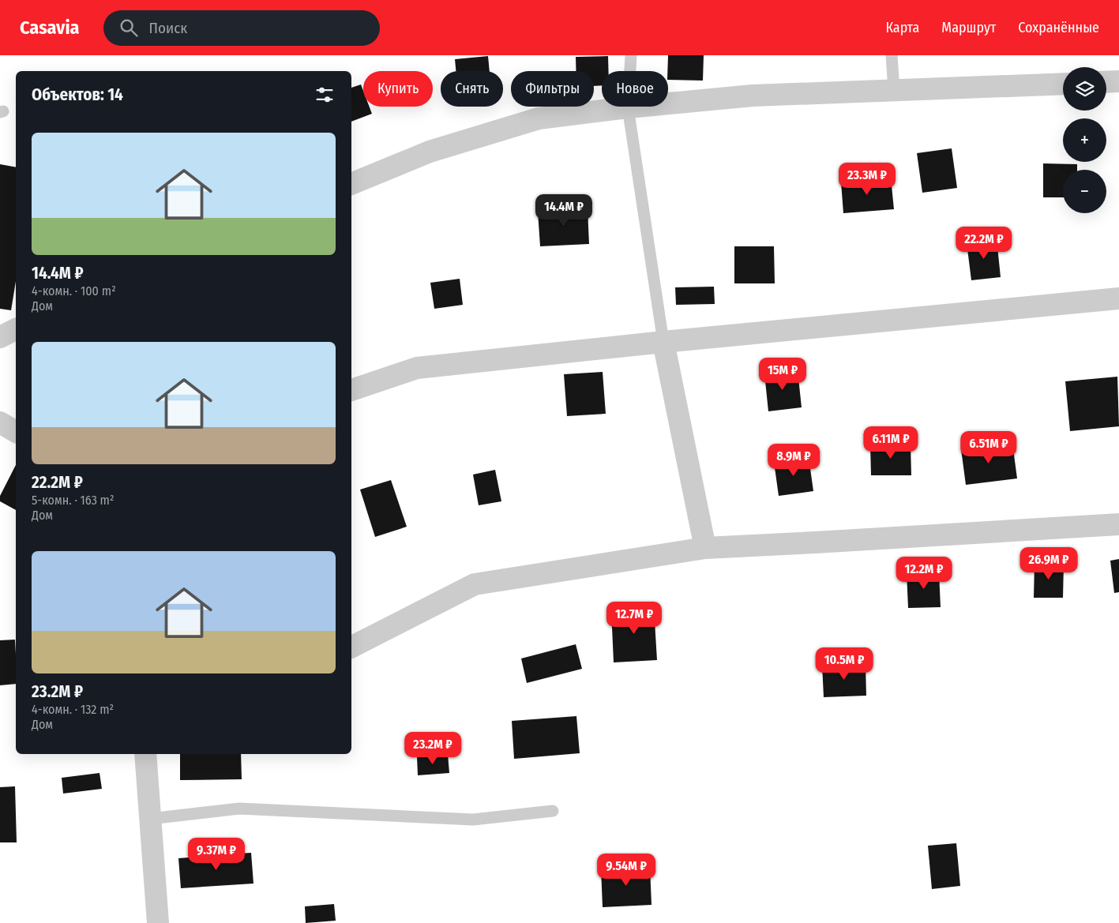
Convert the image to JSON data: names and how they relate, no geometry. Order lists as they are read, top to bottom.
{
  "page": {
    "header": "Casavia",
    "search": "Поиск",
    "nav": ["Карта", "Маршрут", "Сохранённые"],
    "map_buttons": ["+", "−"],
    "chip": [
      "Купить",
      "Снять",
      "Фильтры",
      "Новое"
    ],
    "heading": "Объектов: 14",
    "list": [
      {
        "name": "14.4M ₽",
        "note": "4-комн. · 100 m² · Дом"
      },
      {
        "name": "22.2M ₽",
        "note": "5-комн. · 163 m² · Дом"
      },
      {
        "name": "23.2M ₽",
        "note": "4-комн. · 132 m² · Дом"
      }
    ],
    "price": [
      "23.3M ₽",
      "14.4M ₽",
      "22.2M ₽",
      "15M ₽",
      "6.11M ₽",
      "6.51M ₽",
      "8.9M ₽",
      "26.9M ₽",
      "12.2M ₽",
      "12.7M ₽",
      "10.5M ₽",
      "23.2M ₽",
      "9.37M ₽",
      "9.54M ₽"
    ]
  }
}
